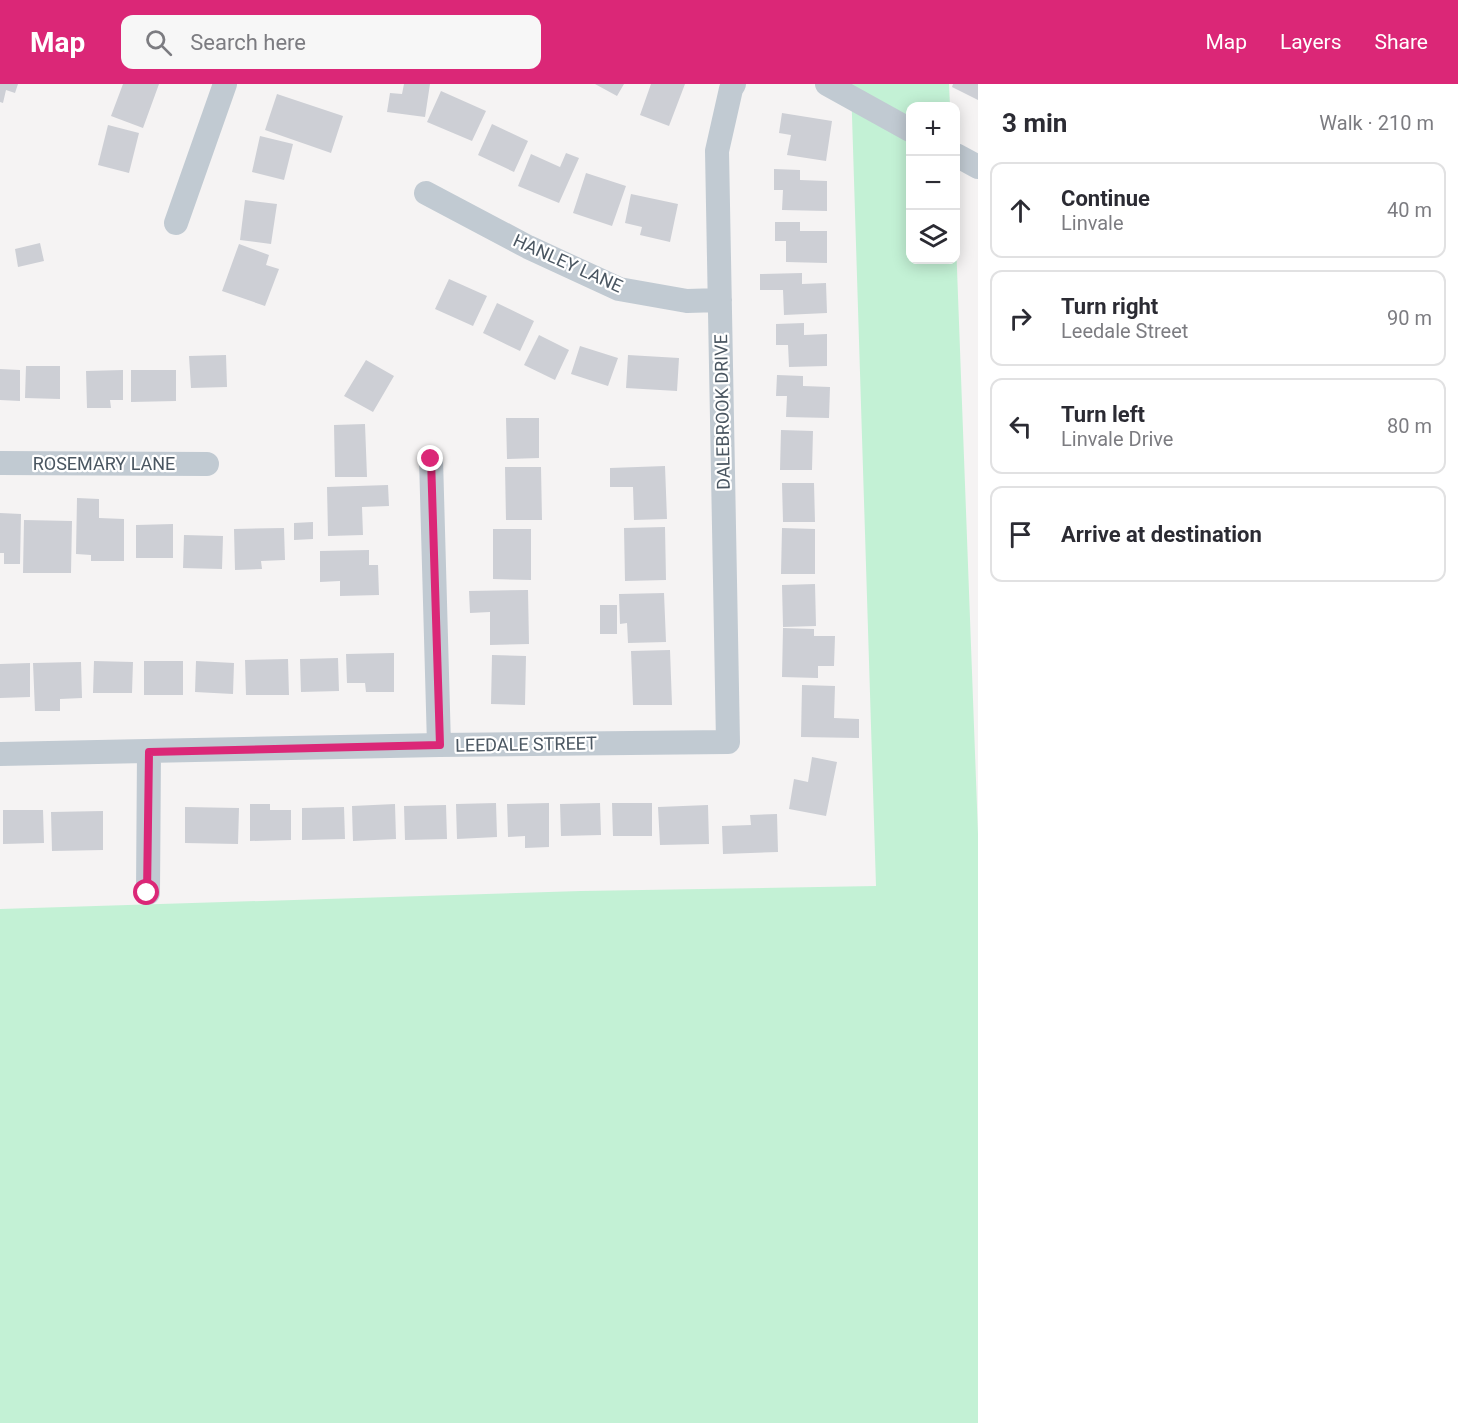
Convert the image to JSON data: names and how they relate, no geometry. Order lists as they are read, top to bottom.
{
  "streets": {
    "street": [
      "HANLEY LANE",
      "DALEBROOK DRIVE",
      "ROSEMARY LANE",
      "LEEDALE STREET"
    ]
  },
  "crossings": [
    ["HANLEY LANE", "DALEBROOK DRIVE"],
    ["DALEBROOK DRIVE", "LEEDALE STREET"]
  ],
  "page": {
    "header": "Map",
    "search": "Search here",
    "nav": ["Map", "Layers", "Share"],
    "heading": ["3 min", "Walk · 210 m"],
    "map_buttons": ["+", "−"],
    "list": [
      ["Continue", "Linvale", "40 m"],
      ["Turn right", "Leedale Street", "90 m"],
      ["Turn left", "Linvale Drive", "80 m"],
      "Arrive at destination"
    ]
  }
}
